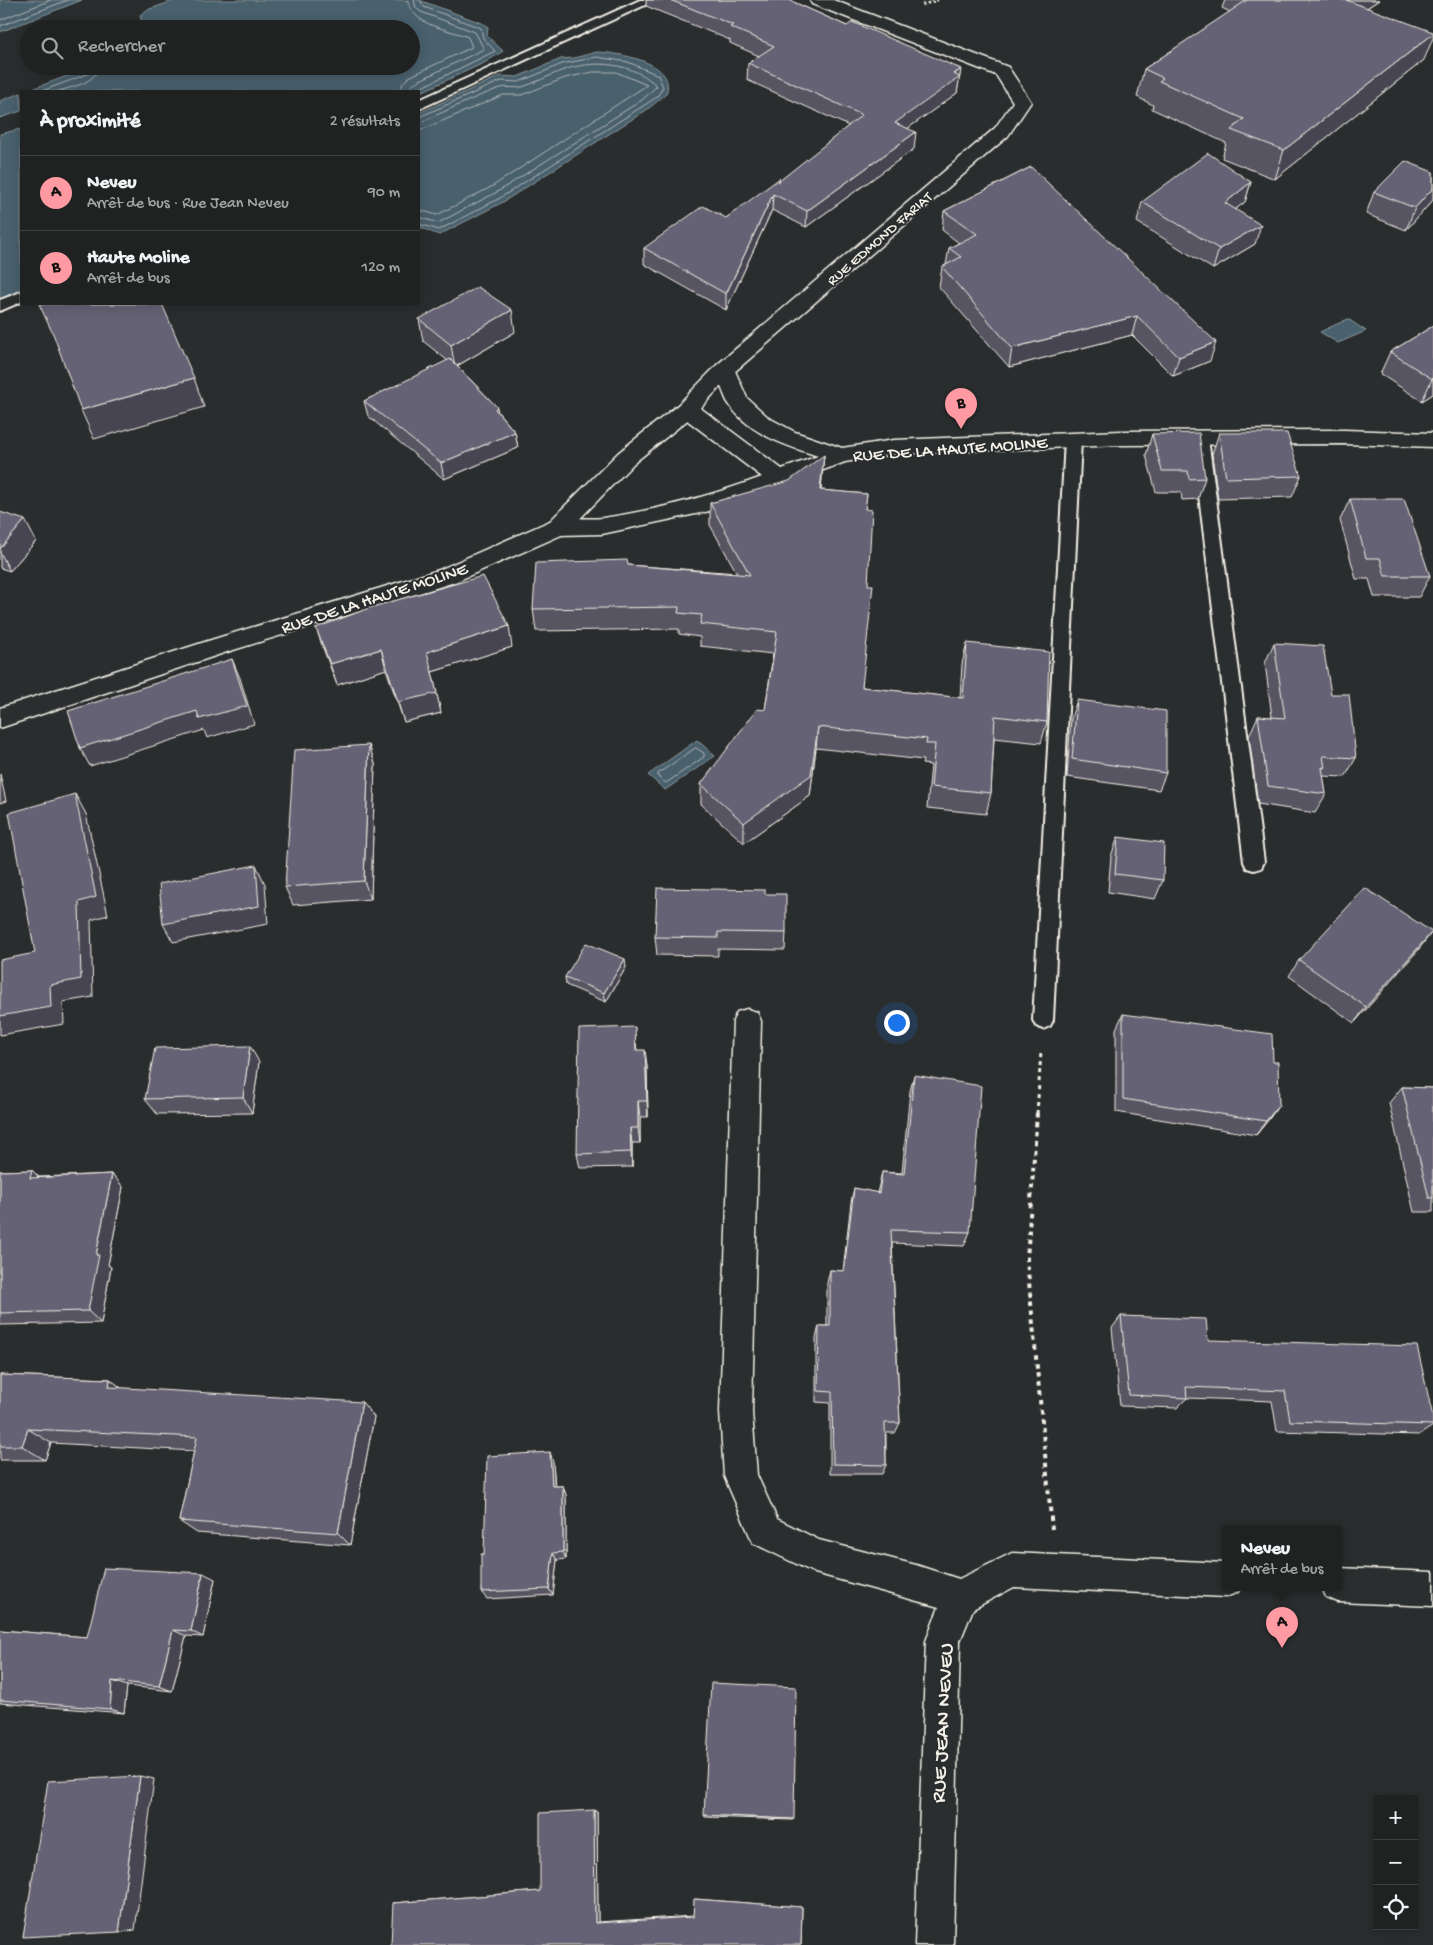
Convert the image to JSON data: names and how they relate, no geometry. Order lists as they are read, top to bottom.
{
  "streets": {
    "street": ["RUE EDMOND FARIAT", "RUE DE LA HAUTE MOLINE", "RUE JEAN NEVEU"]
  },
  "crossings": [
    ["RUE EDMOND FARIAT", "RUE DE LA HAUTE MOLINE"]
  ],
  "page": {
    "search": "Rechercher",
    "heading": ["À proximité", "2 résultats"],
    "list": [
      {
        "mark": "A",
        "name": "Neveu",
        "note": "Arrêt de bus · Rue Jean Neveu",
        "value": "90 m"
      },
      {
        "mark": "B",
        "name": "Haute Moline",
        "note": "Arrêt de bus",
        "value": "120 m"
      }
    ],
    "pins": ["B", "A"],
    "popup": ["Neveu", "Arrêt de bus"],
    "map_buttons": ["+", "−"]
  }
}
